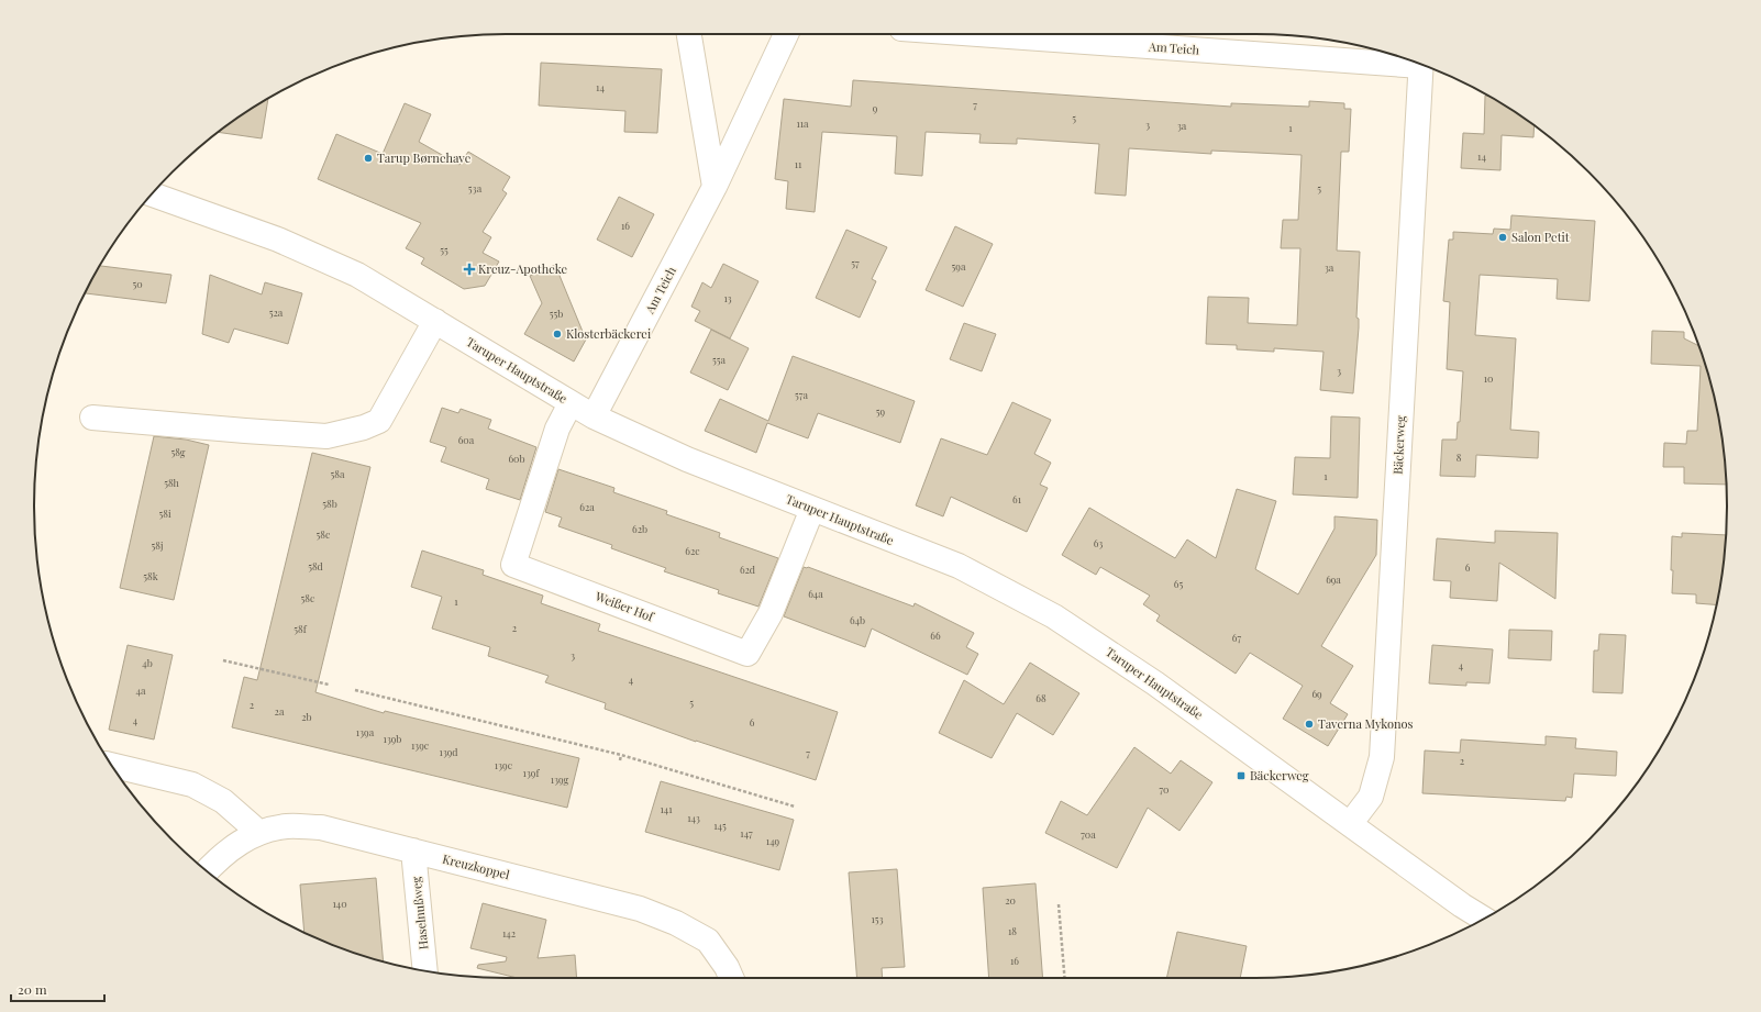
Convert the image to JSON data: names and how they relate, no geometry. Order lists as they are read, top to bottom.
{
  "streets": {
    "street": [
      "Am Teich",
      "Taruper Hauptstraße",
      "Bäckerweg",
      "Weißer Hof",
      "Kreuzkoppel",
      "Haselnußweg"
    ]
  },
  "crossings": [
    ["Am Teich", "Taruper Hauptstraße"],
    ["Taruper Hauptstraße", "Bäckerweg"],
    ["Taruper Hauptstraße", "Weißer Hof"],
    ["Kreuzkoppel", "Haselnußweg"]
  ],
  "places": {
    "other": [
      "Tarup Børnehave",
      "Salon Petit",
      "Klosterbäckerei",
      "Taverna Mykonos"
    ],
    "health": ["Kreuz-Apotheke"],
    "transit": ["Bäckerweg"]
  },
  "house_numbers": [
    "14",
    "7",
    "9",
    "5",
    "11a",
    "3",
    "3a",
    "1",
    "14",
    "11",
    "53a",
    "5",
    "16",
    "55",
    "57",
    "59a",
    "3a",
    "50",
    "13",
    "52a",
    "55b",
    "55a",
    "3",
    "10",
    "57a",
    "59",
    "60a",
    "58g",
    "8",
    "60b",
    "58a",
    "1",
    "58h",
    "61",
    "58b",
    "62a",
    "58i",
    "62b",
    "58c",
    "63",
    "58j",
    "62c",
    "58d",
    "6",
    "62d",
    "58k",
    "69a",
    "65",
    "64a",
    "58e",
    "1",
    "64b",
    "2",
    "58f",
    "66",
    "67",
    "3",
    "4b",
    "4",
    "4",
    "4a",
    "69",
    "68",
    "5",
    "2",
    "2a",
    "2b",
    "4",
    "6",
    "139a",
    "139b",
    "139c",
    "139d",
    "7",
    "2",
    "139e",
    "139f",
    "139g",
    "70",
    "141",
    "143",
    "145",
    "147",
    "70a",
    "149",
    "20",
    "140",
    "153",
    "18",
    "142",
    "16"
  ],
  "scale_bar": "20 m"
}
